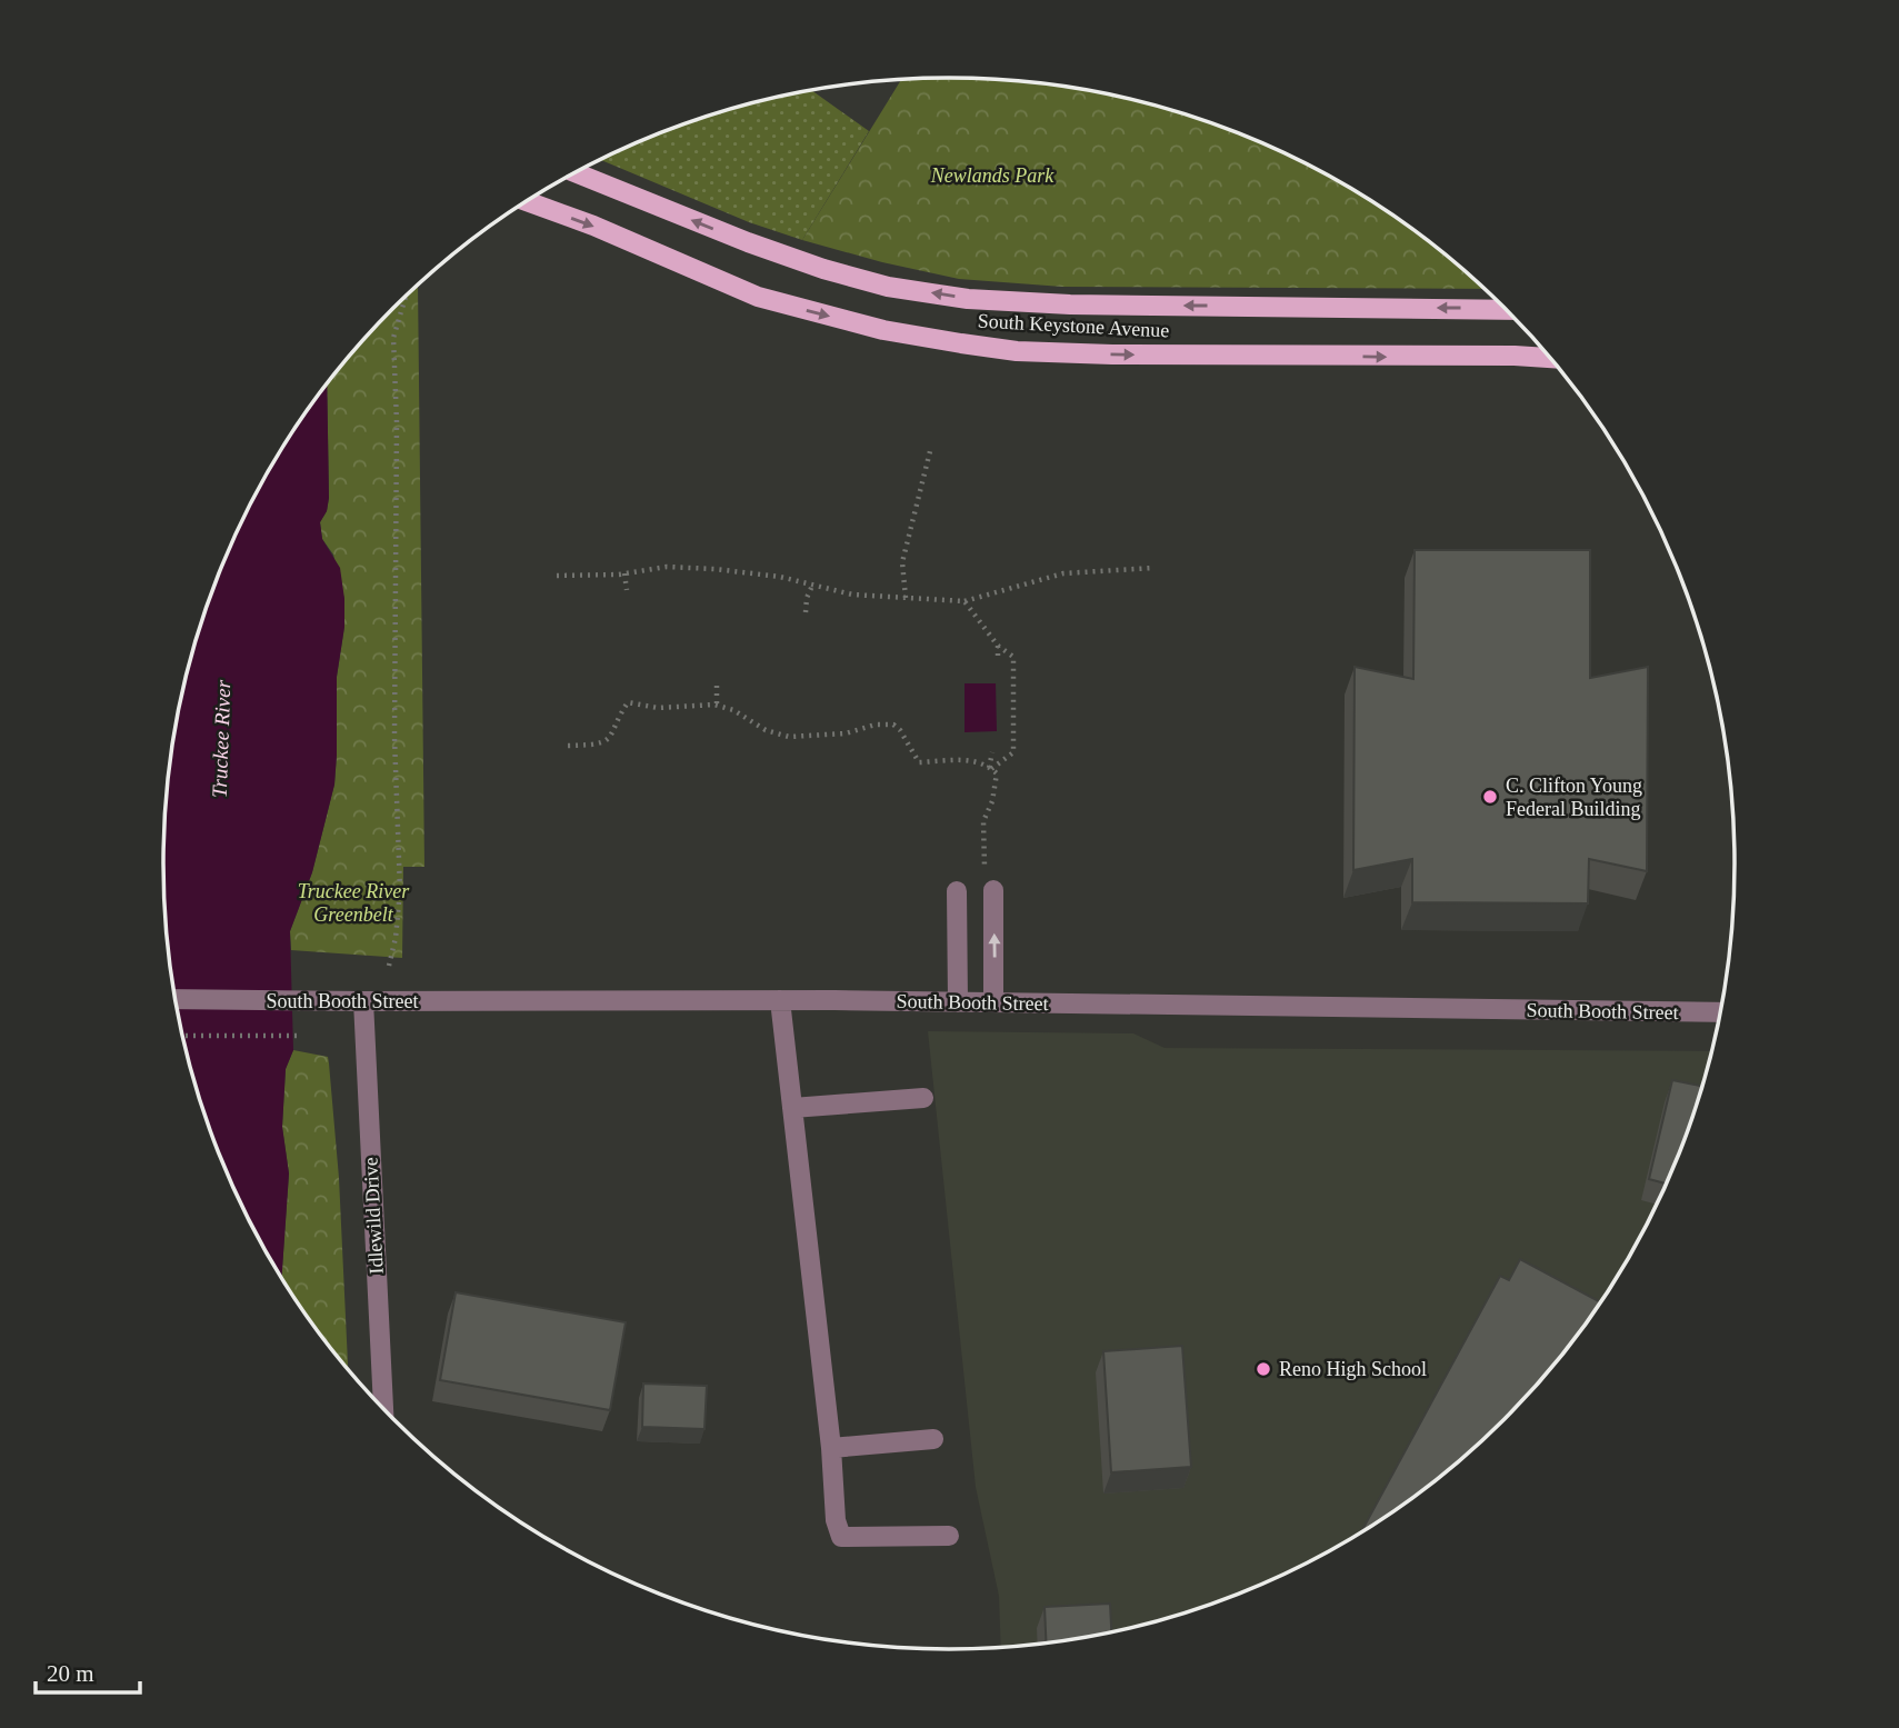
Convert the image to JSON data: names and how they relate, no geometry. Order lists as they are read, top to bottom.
{
  "streets": {
    "main road": ["South Keystone Avenue"],
    "street": ["South Booth Street", "Idlewild Drive"]
  },
  "crossings": [
    ["South Booth Street", "Idlewild Drive"]
  ],
  "water": ["Truckee River"],
  "parks": ["Newlands Park", "Truckee River Greenbelt"],
  "places": ["C. Clifton Young Federal Building", "Reno High School"],
  "scale_bar": "20 m"
}
